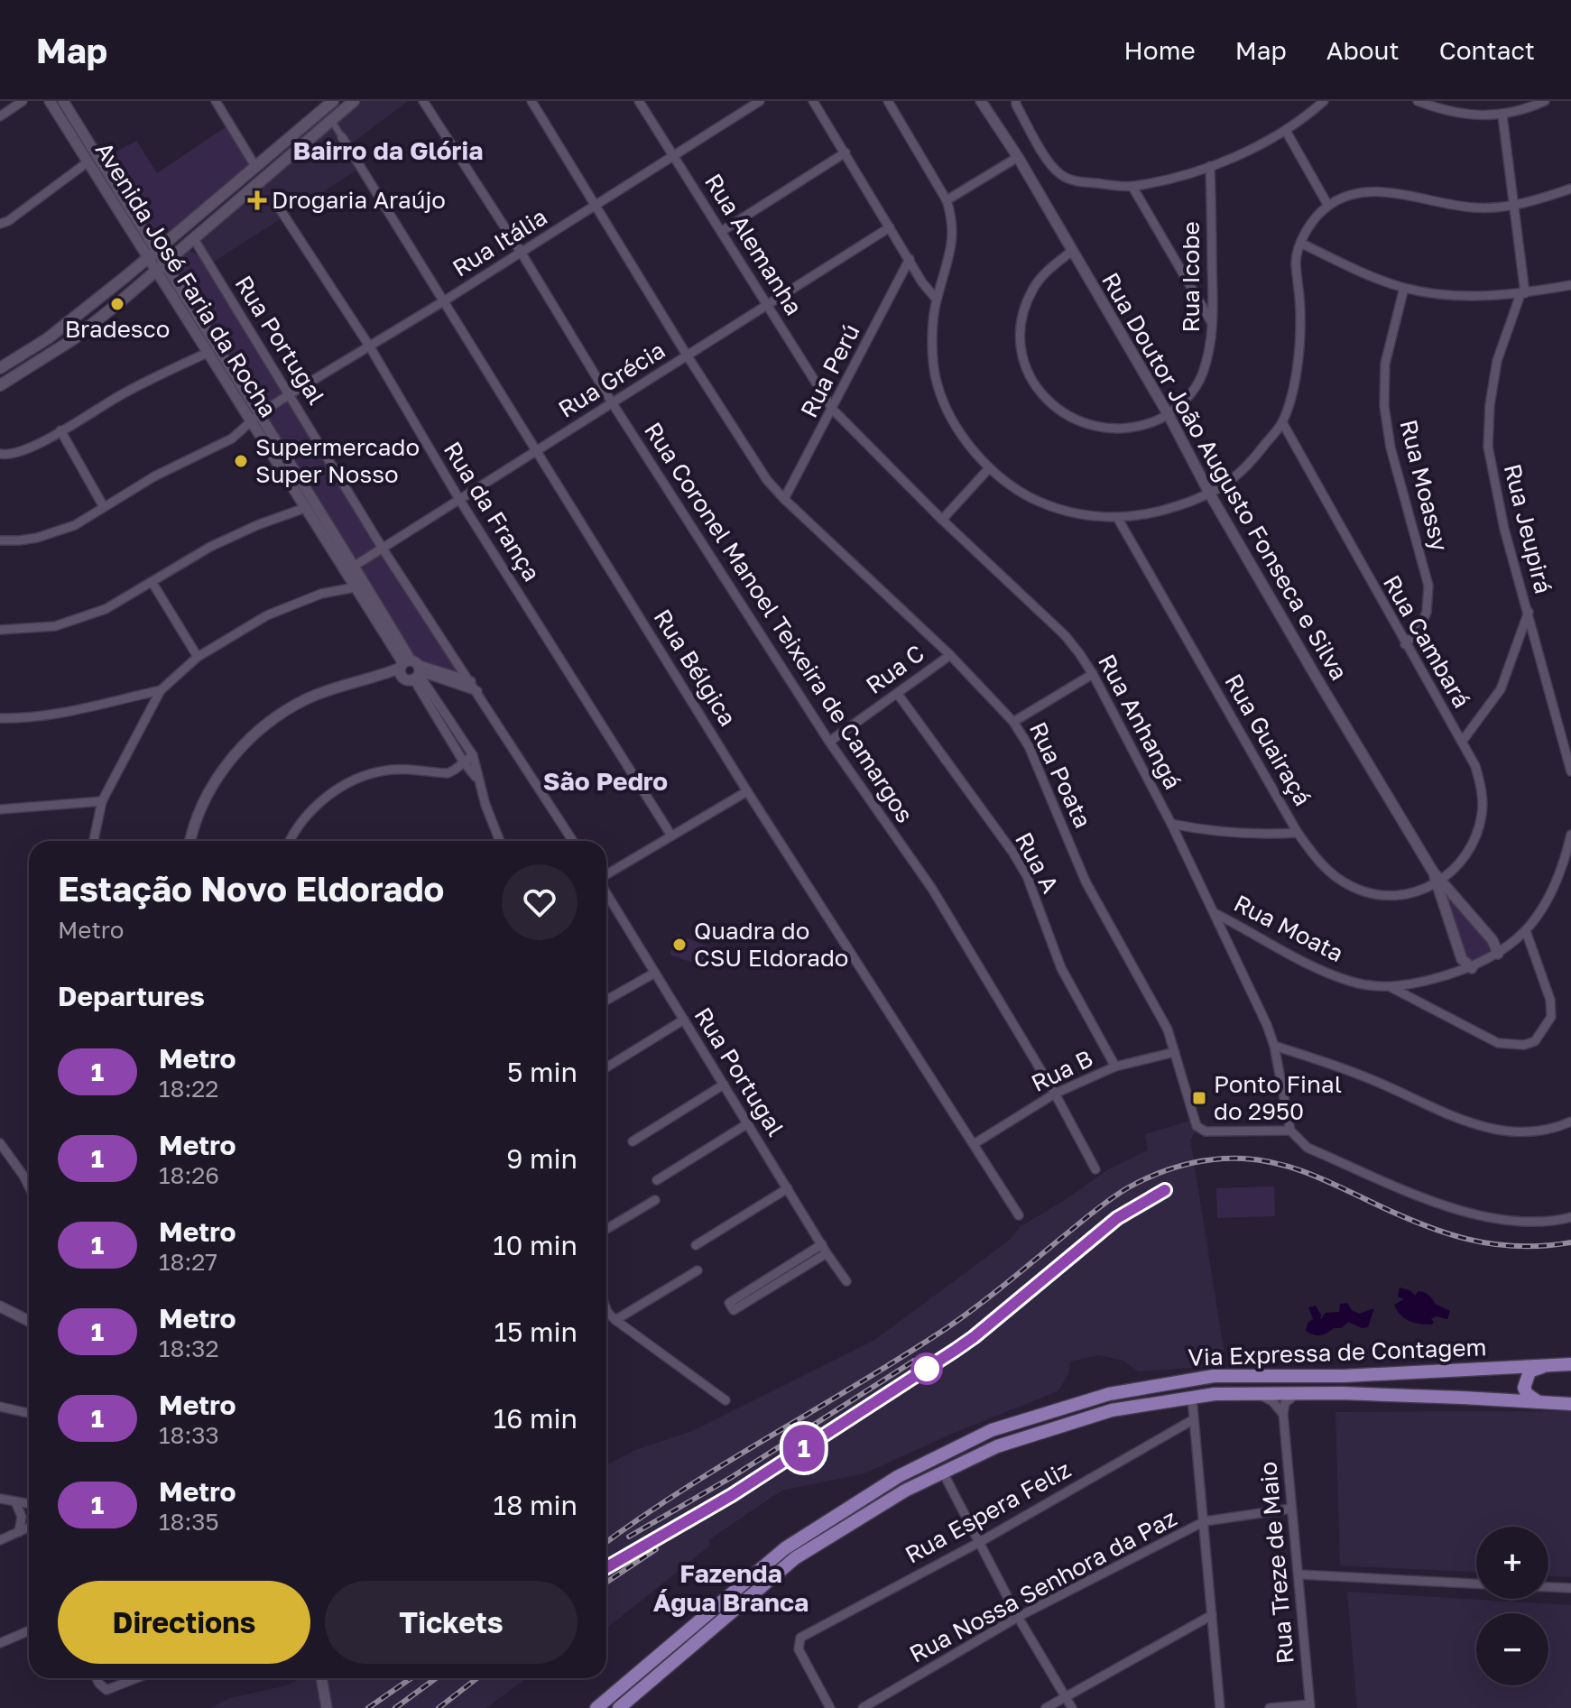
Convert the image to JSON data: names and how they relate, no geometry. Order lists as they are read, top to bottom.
{
  "streets": {
    "highway": ["Via Expressa de Contagem"],
    "street": [
      "Rua Itália",
      "Rua Alemanha",
      "Rua Icobe",
      "Avenida José Faria da Rocha",
      "Rua Portugal",
      "Rua Perú",
      "Rua Grécia",
      "Rua Doutor João Augusto Fonseca e Silva",
      "Rua Moassy",
      "Rua da França",
      "Rua Jeupirá",
      "Rua Coronel Manoel Teixeira de Camargos",
      "Rua Cambará",
      "Rua Bélgica",
      "Rua C",
      "Rua Anhangá",
      "Rua Guairaçá",
      "Rua Poata",
      "Rua A",
      "Rua Moata",
      "Rua B",
      "Rua Espera Feliz",
      "Rua Treze de Maio",
      "Rua Nossa Senhora da Paz"
    ]
  },
  "crossings": [
    ["Rua Itália", "Rua Alemanha"],
    ["Rua Itália", "Avenida José Faria da Rocha"],
    ["Rua Itália", "Rua Portugal"],
    ["Rua Itália", "Rua da França"],
    ["Rua Itália", "Rua Coronel Manoel Teixeira de Camargos"],
    ["Rua Itália", "Rua Bélgica"],
    ["Rua Itália", "Rua Poata"],
    ["Rua Alemanha", "Rua Perú"],
    ["Rua Alemanha", "Rua Grécia"],
    ["Rua Alemanha", "Rua Anhangá"],
    ["Rua Icobe", "Rua Doutor João Augusto Fonseca e Silva"],
    ["Avenida José Faria da Rocha", "Rua Grécia"],
    ["Rua Portugal", "Rua Grécia"],
    ["Rua Perú", "Rua Anhangá"],
    ["Rua Perú", "Rua Poata"],
    ["Rua Grécia", "Rua da França"],
    ["Rua Grécia", "Rua Coronel Manoel Teixeira de Camargos"],
    ["Rua Grécia", "Rua Bélgica"],
    ["Rua Grécia", "Rua Poata"],
    ["Rua Doutor João Augusto Fonseca e Silva", "Rua Cambará"],
    ["Rua Doutor João Augusto Fonseca e Silva", "Rua Guairaçá"],
    ["Rua Doutor João Augusto Fonseca e Silva", "Rua Moata"],
    ["Rua Moassy", "Rua Cambará"],
    ["Rua Coronel Manoel Teixeira de Camargos", "Rua C"],
    ["Rua Coronel Manoel Teixeira de Camargos", "Rua B"],
    ["Rua Cambará", "Rua Guairaçá"],
    ["Rua Bélgica", "Rua B"],
    ["Rua C", "Rua Poata"],
    ["Rua C", "Rua A"],
    ["Rua Anhangá", "Rua Poata"],
    ["Rua Anhangá", "Rua Moata"],
    ["Rua Poata", "Rua B"],
    ["Rua A", "Rua B"],
    ["Rua Treze de Maio", "Rua Nossa Senhora da Paz"]
  ],
  "districts": ["Bairro da Glória", "São Pedro", "Fazenda Água Branca"],
  "places": {
    "health": ["Drogaria Araújo"],
    "other": ["Bradesco", "Supermercado Super Nosso", "Quadra do CSU Eldorado"],
    "transit": ["Ponto Final do 2950"]
  },
  "lines": ["metro line 1"],
  "page": {
    "header": "Map",
    "nav": [
      "Home",
      "Map",
      "About",
      "Contact"
    ],
    "on_map": "1",
    "heading": [
      ["Estação Novo Eldorado", "Metro"],
      "Departures"
    ],
    "list": [
      {
        "mark": "1",
        "name": "Metro",
        "note": "18:22",
        "value": "5 min"
      },
      {
        "mark": "1",
        "name": "Metro",
        "note": "18:26",
        "value": "9 min"
      },
      {
        "mark": "1",
        "name": "Metro",
        "note": "18:27",
        "value": "10 min"
      },
      {
        "mark": "1",
        "name": "Metro",
        "note": "18:32",
        "value": "15 min"
      },
      {
        "mark": "1",
        "name": "Metro",
        "note": "18:33",
        "value": "16 min"
      },
      {
        "mark": "1",
        "name": "Metro",
        "note": "18:35",
        "value": "18 min"
      }
    ],
    "map_buttons": ["+", "−"],
    "buttons": ["Directions", "Tickets"]
  }
}
